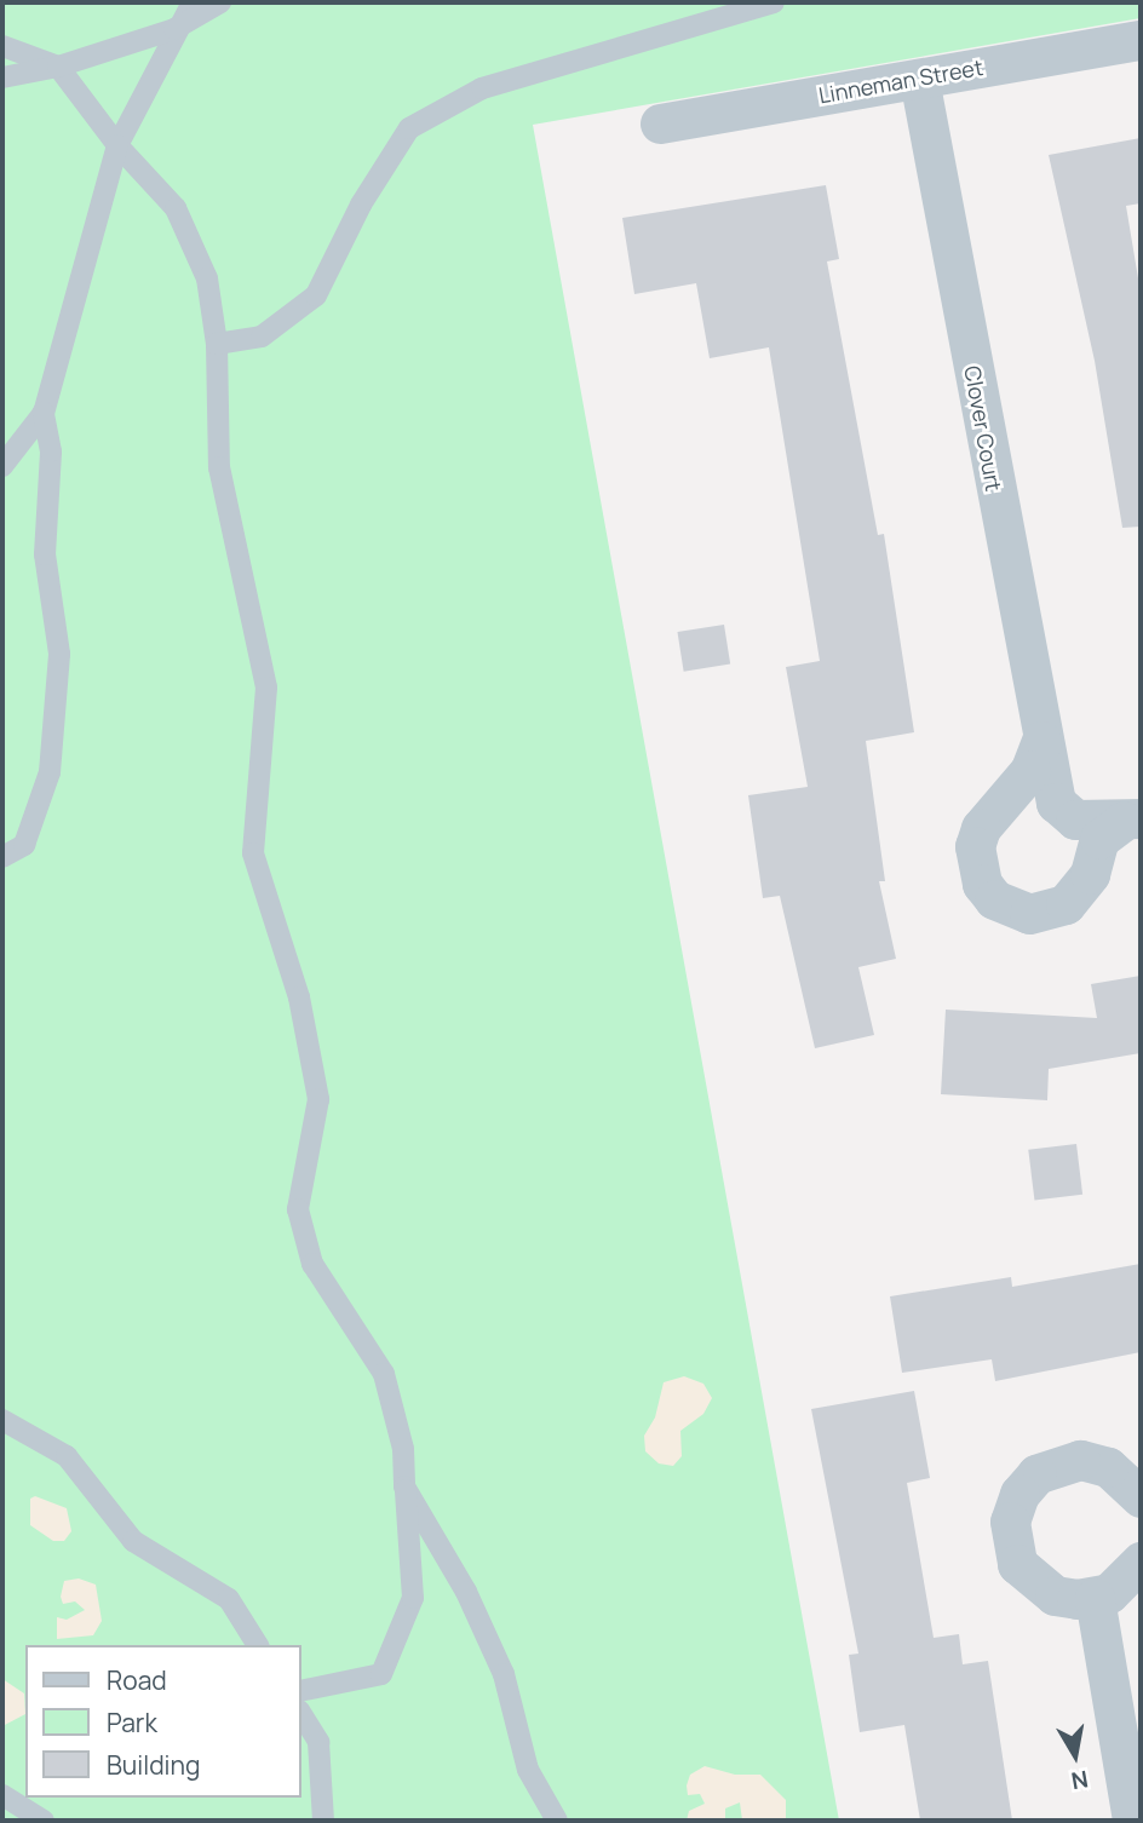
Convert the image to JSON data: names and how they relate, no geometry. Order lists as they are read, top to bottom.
{
  "streets": {
    "street": ["Linneman Street", "Clover Court"]
  },
  "crossings": [
    ["Linneman Street", "Clover Court"]
  ],
  "legend": ["Road", "Park", "Building"],
  "north": "bottom"
}
